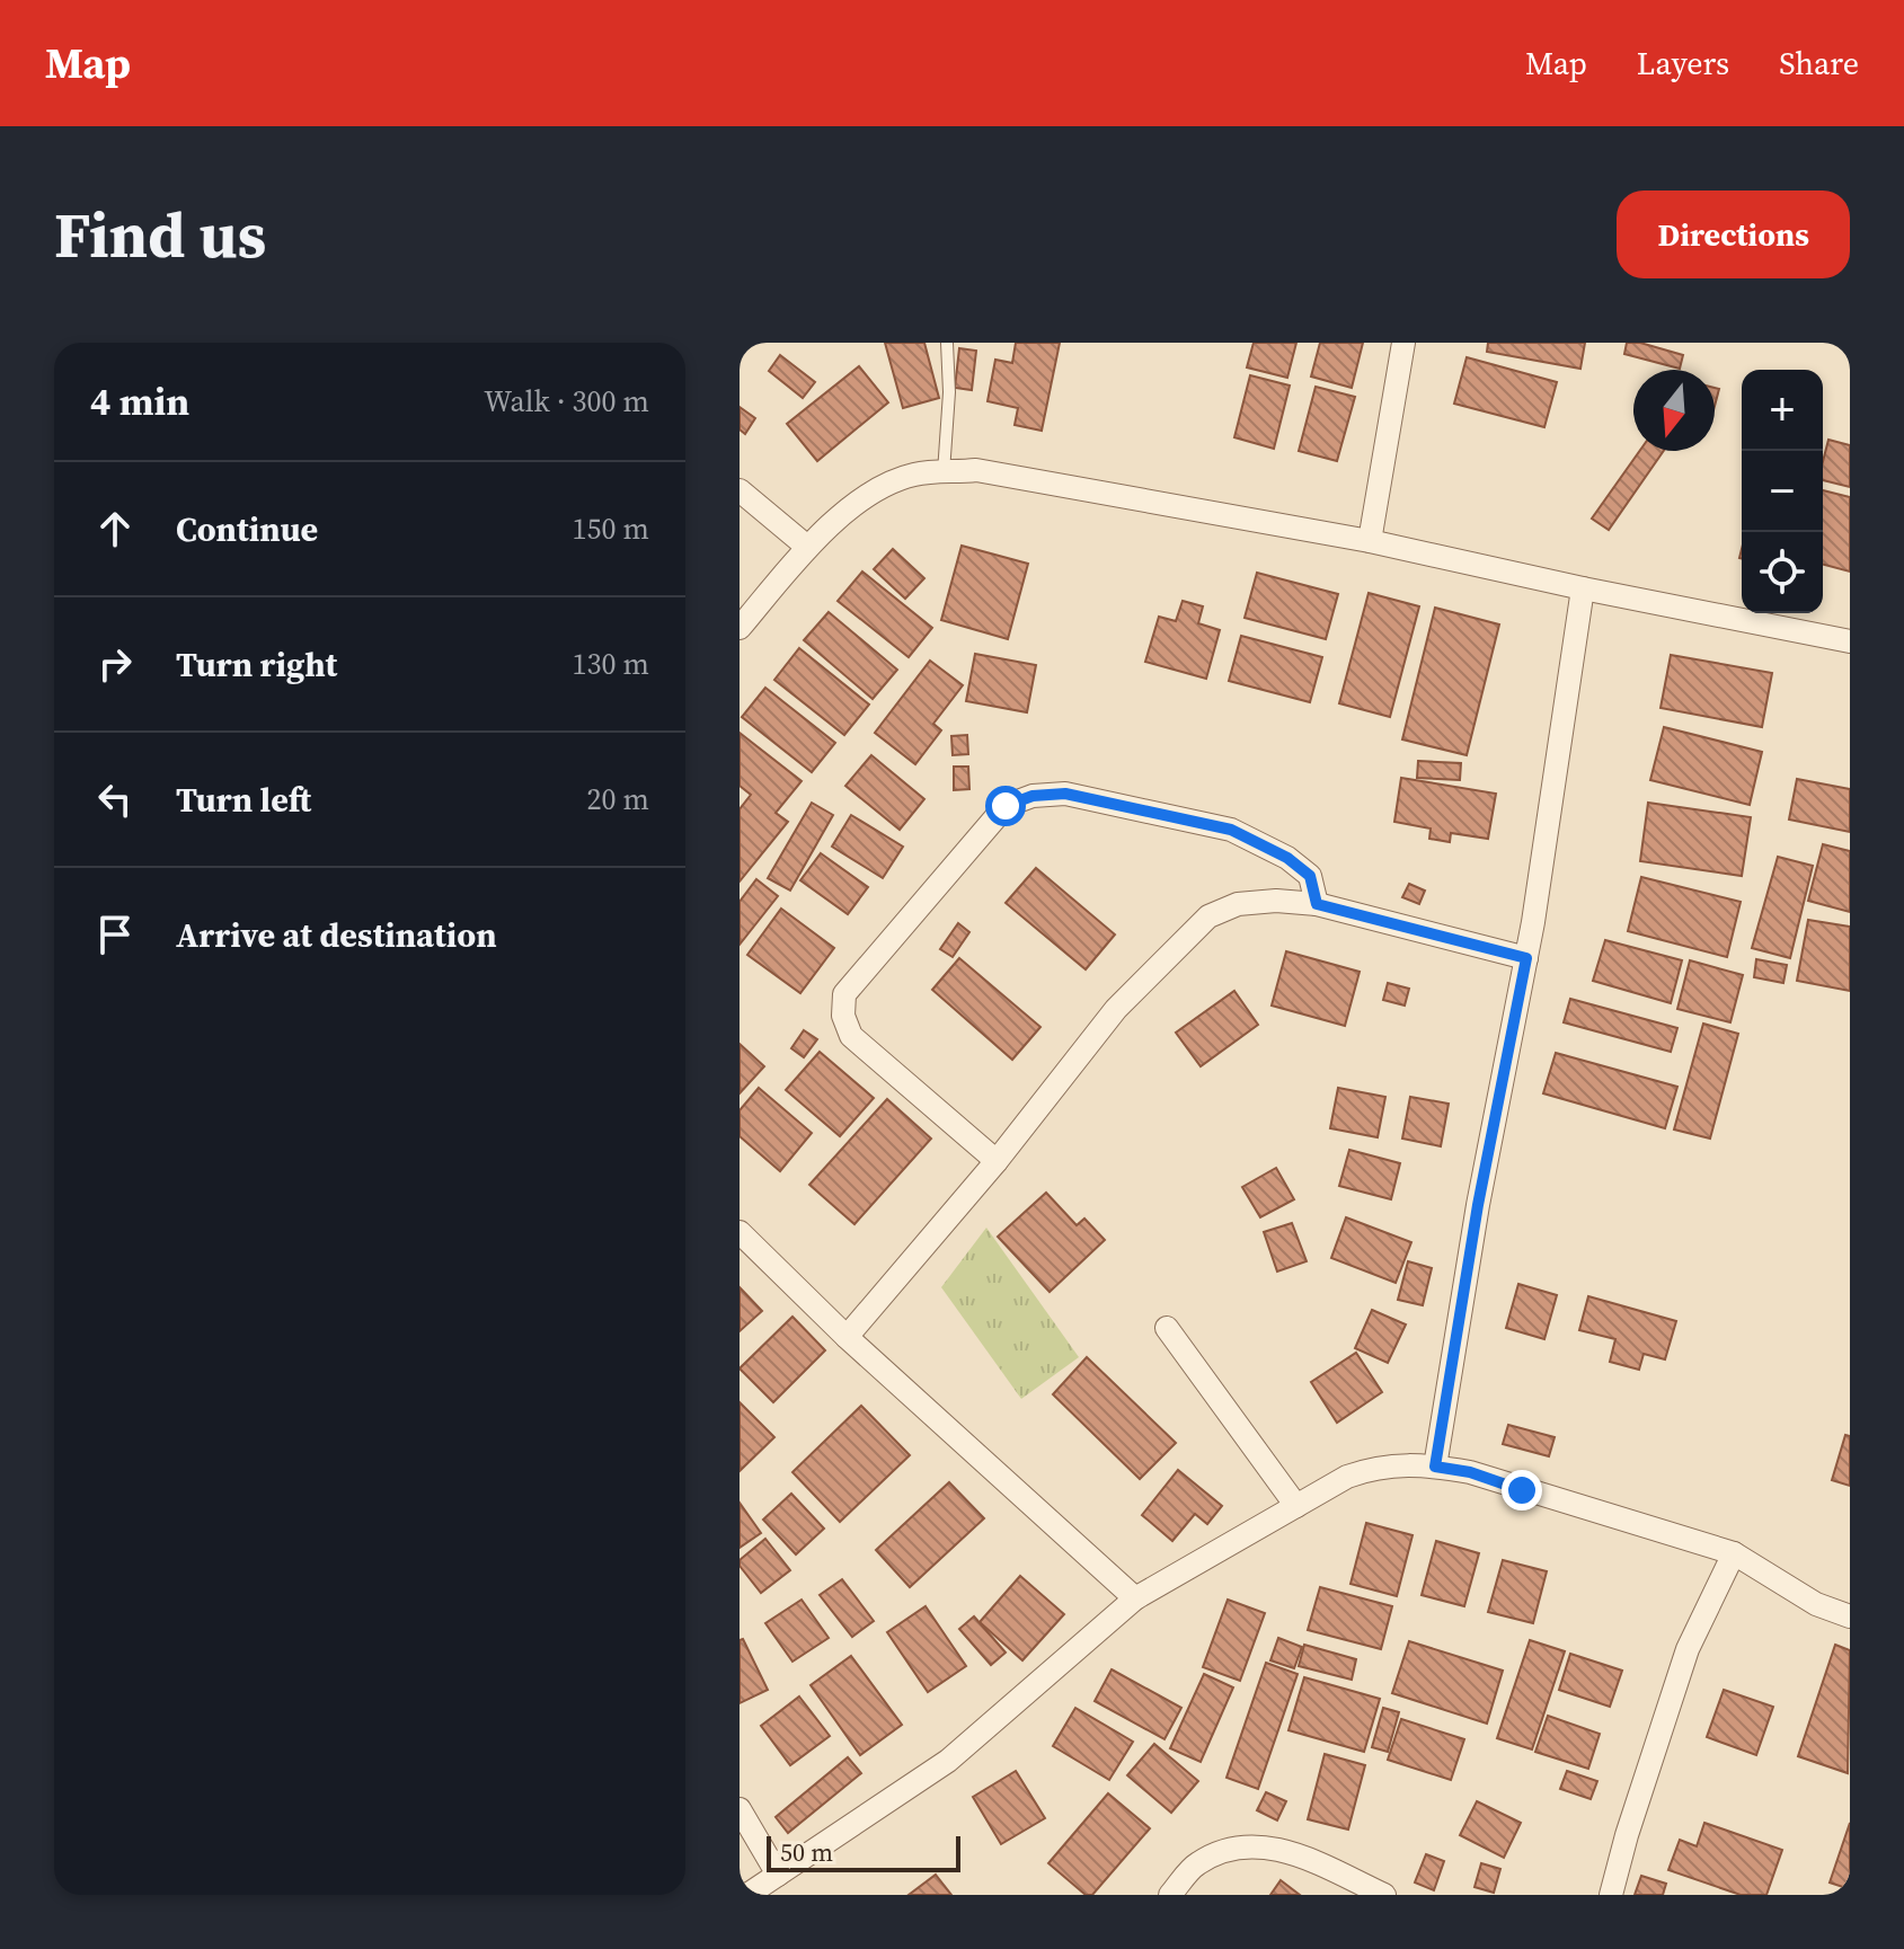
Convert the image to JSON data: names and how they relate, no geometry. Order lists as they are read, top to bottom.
{
  "scale_bar": "50 m",
  "north": "bottom",
  "page": {
    "header": "Map",
    "nav": ["Map", "Layers", "Share"],
    "buttons": "Directions",
    "title": "Find us",
    "heading": ["4 min", "Walk · 300 m"],
    "map_buttons": ["+", "−"],
    "list": [
      ["Continue", "150 m"],
      ["Turn right", "130 m"],
      ["Turn left", "20 m"],
      "Arrive at destination"
    ],
    "scale": "50 m"
  }
}
